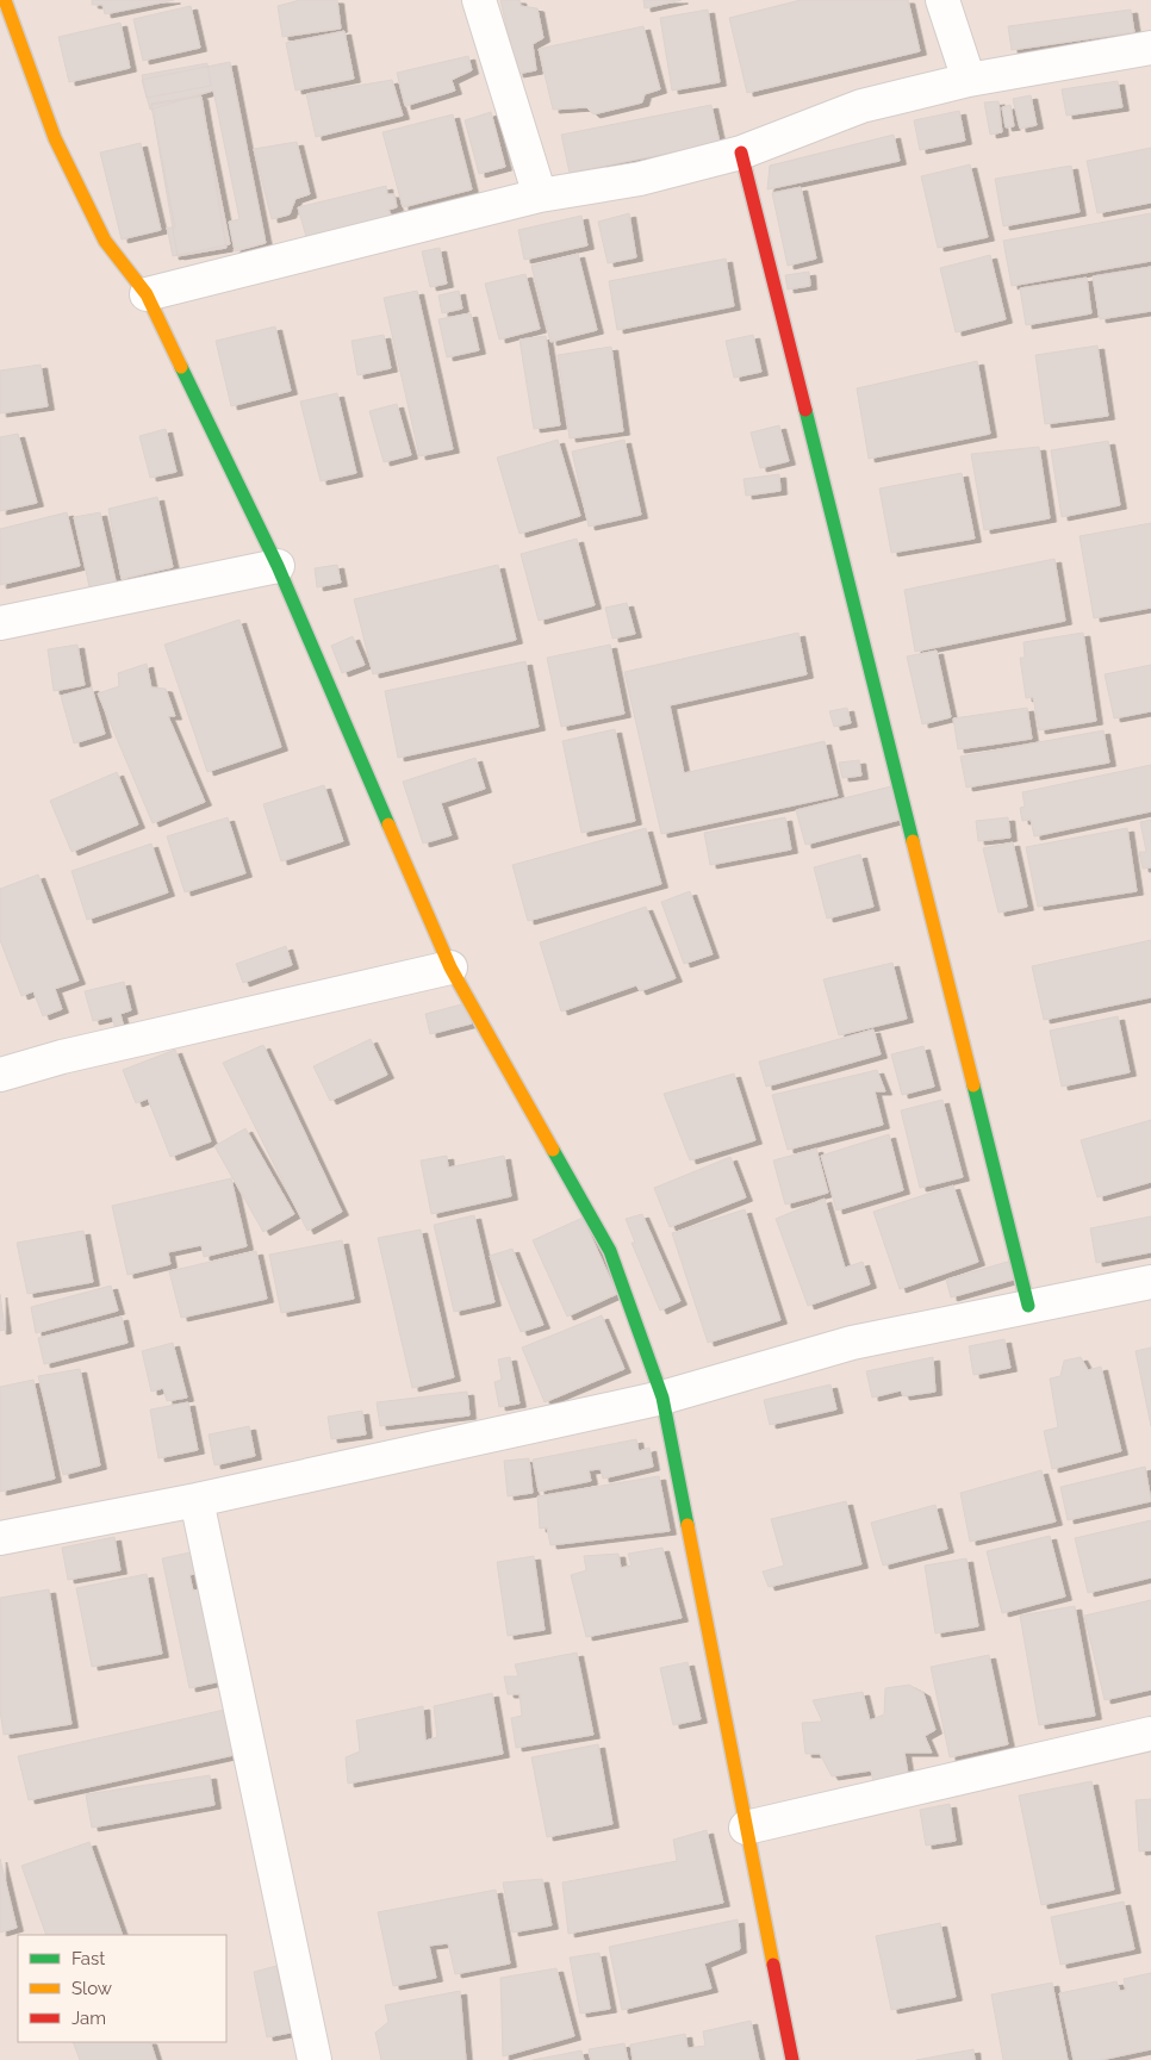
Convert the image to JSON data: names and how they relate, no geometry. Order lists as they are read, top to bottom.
{
  "legend": ["Fast", "Slow", "Jam"]
}
